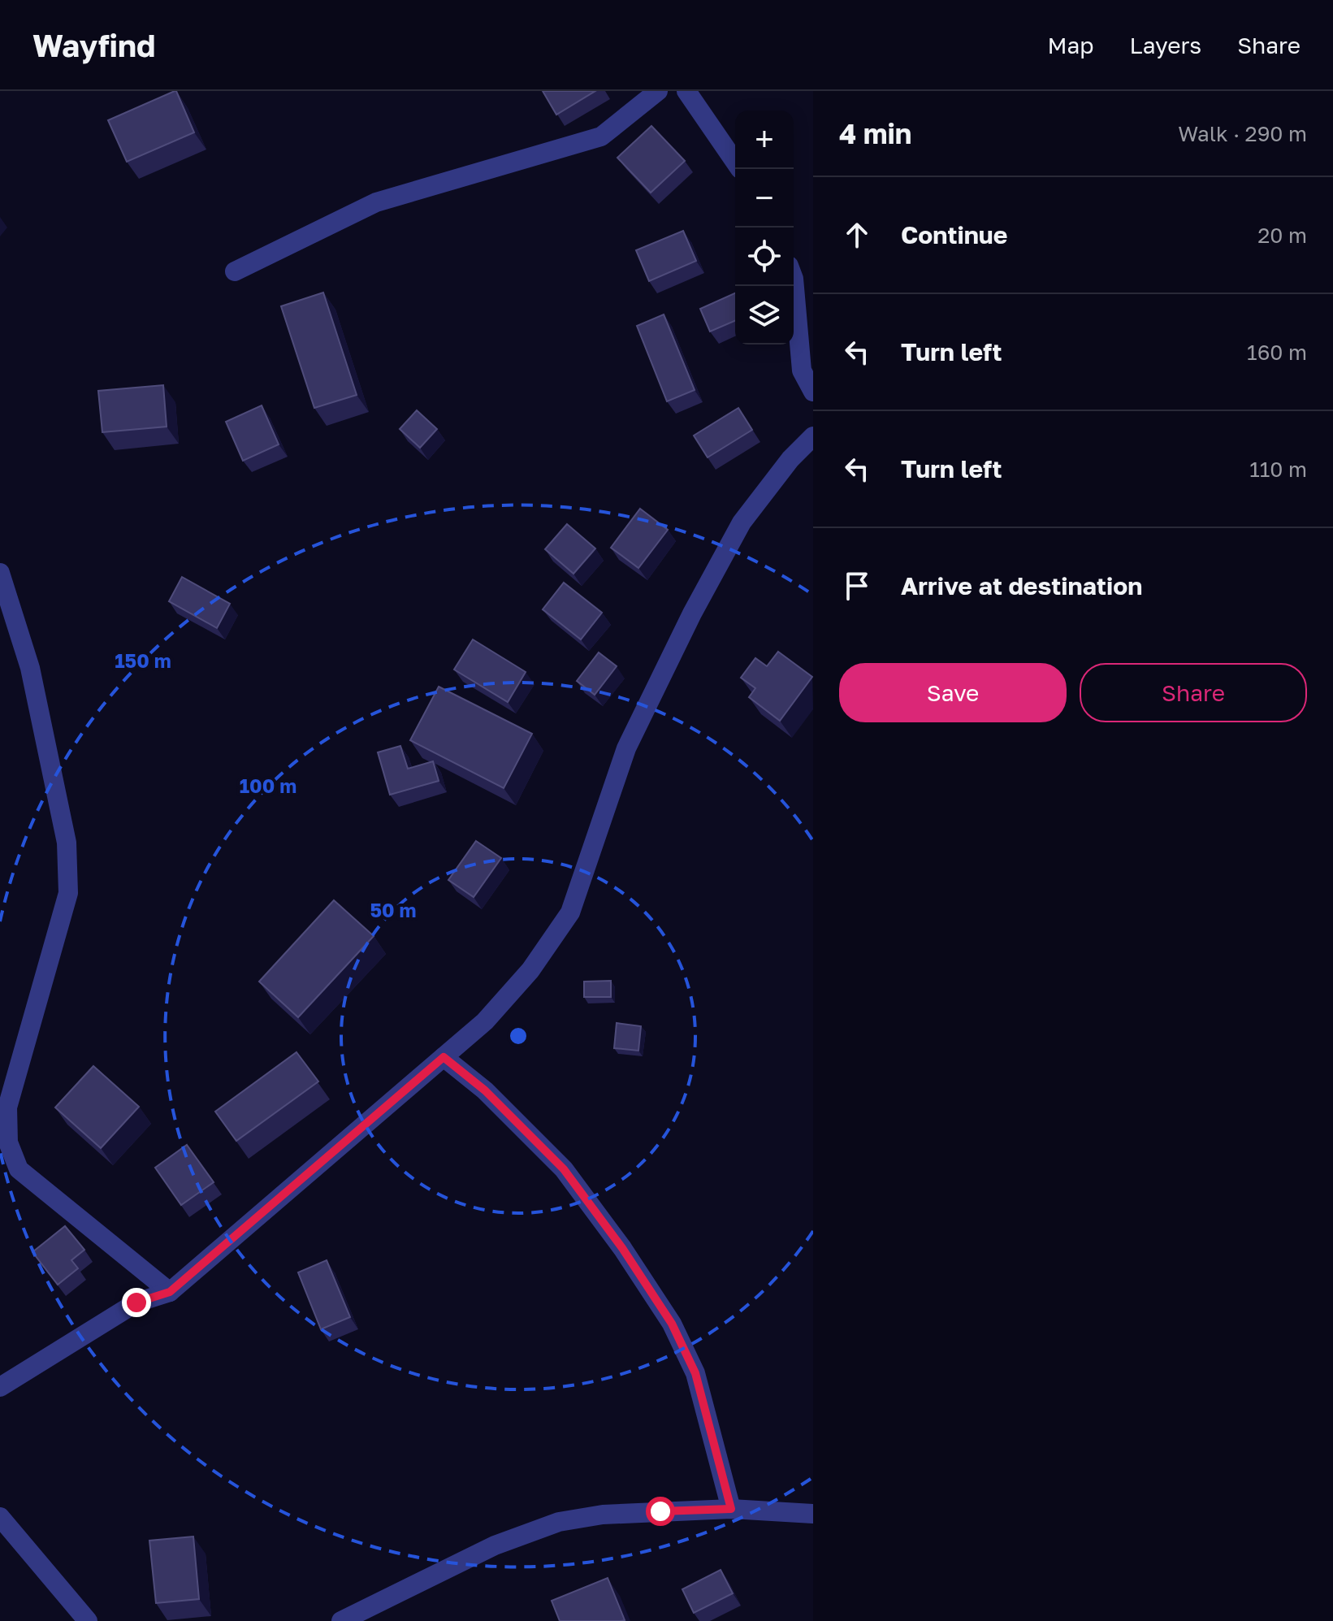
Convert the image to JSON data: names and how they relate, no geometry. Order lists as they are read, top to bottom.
{
  "page": {
    "header": "Wayfind",
    "nav": ["Map", "Layers", "Share"],
    "heading": ["4 min", "Walk · 290 m"],
    "map_buttons": ["+", "−"],
    "list": [
      ["Continue", "20 m"],
      ["Turn left", "160 m"],
      ["Turn left", "110 m"],
      "Arrive at destination"
    ],
    "buttons": ["Save", "Share"]
  },
  "rings": ["150 m", "100 m", "50 m"]
}
